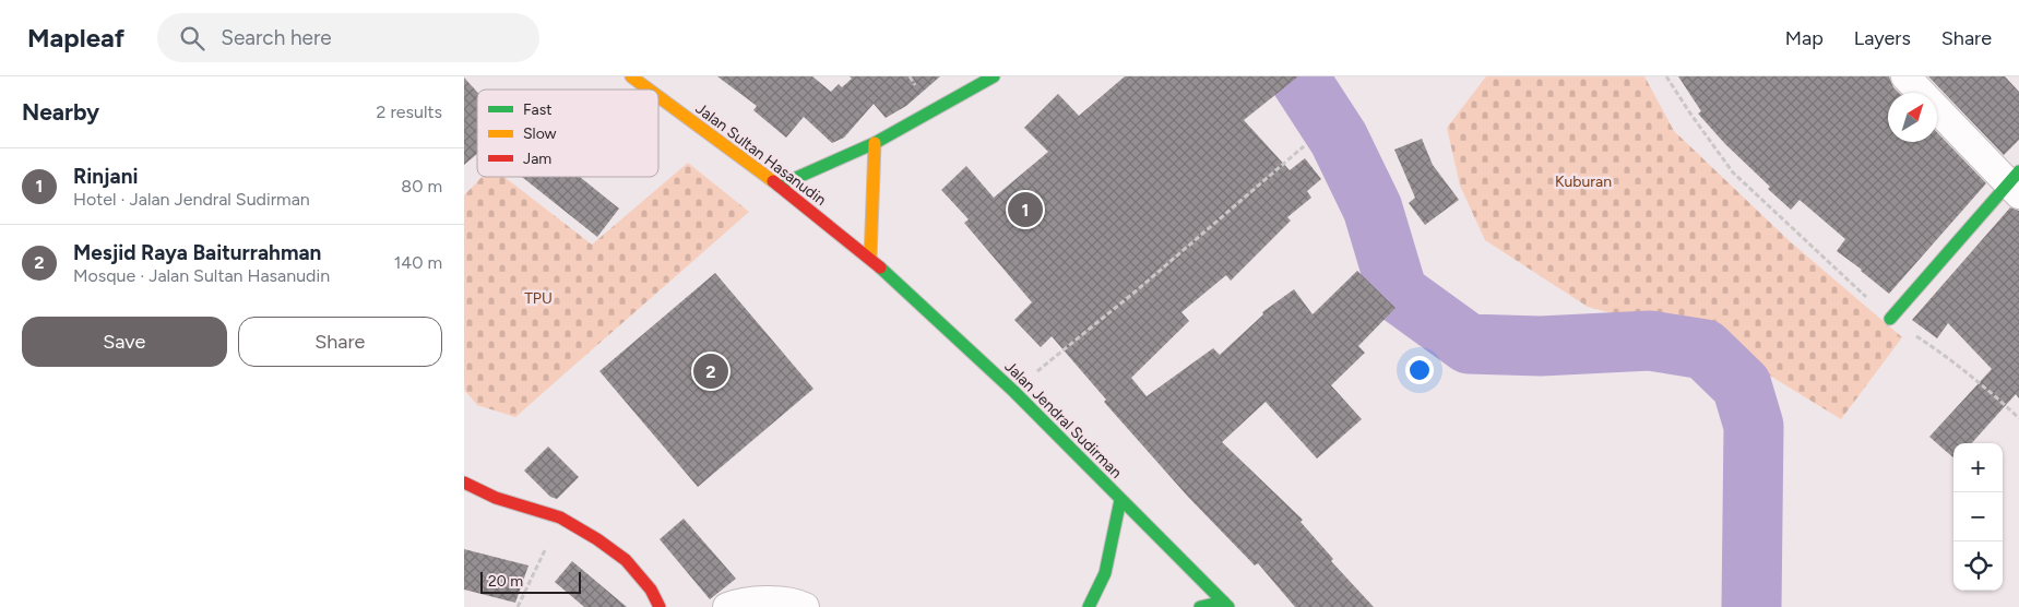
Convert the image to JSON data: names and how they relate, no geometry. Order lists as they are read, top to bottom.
{
  "streets": {
    "main road": ["Jalan Sultan Hasanudin", "Jalan Jendral Sudirman"]
  },
  "crossings": [
    ["Jalan Sultan Hasanudin", "Jalan Jendral Sudirman"]
  ],
  "parks": ["Kuburan", "TPU"],
  "legend": ["Fast", "Slow", "Jam"],
  "scale_bar": "20 m",
  "north": "top right",
  "page": {
    "header": "Mapleaf",
    "search": "Search here",
    "nav": ["Map", "Layers", "Share"],
    "heading": ["Nearby", "2 results"],
    "list": [
      {
        "mark": "1",
        "name": "Rinjani",
        "note": "Hotel · Jalan Jendral Sudirman",
        "value": "80 m"
      },
      {
        "mark": "2",
        "name": "Mesjid Raya Baiturrahman",
        "note": "Mosque · Jalan Sultan Hasanudin",
        "value": "140 m"
      }
    ],
    "pins": ["1", "2"],
    "buttons": ["Save", "Share"],
    "map_buttons": ["+", "−"],
    "scale": "20 m"
  }
}
